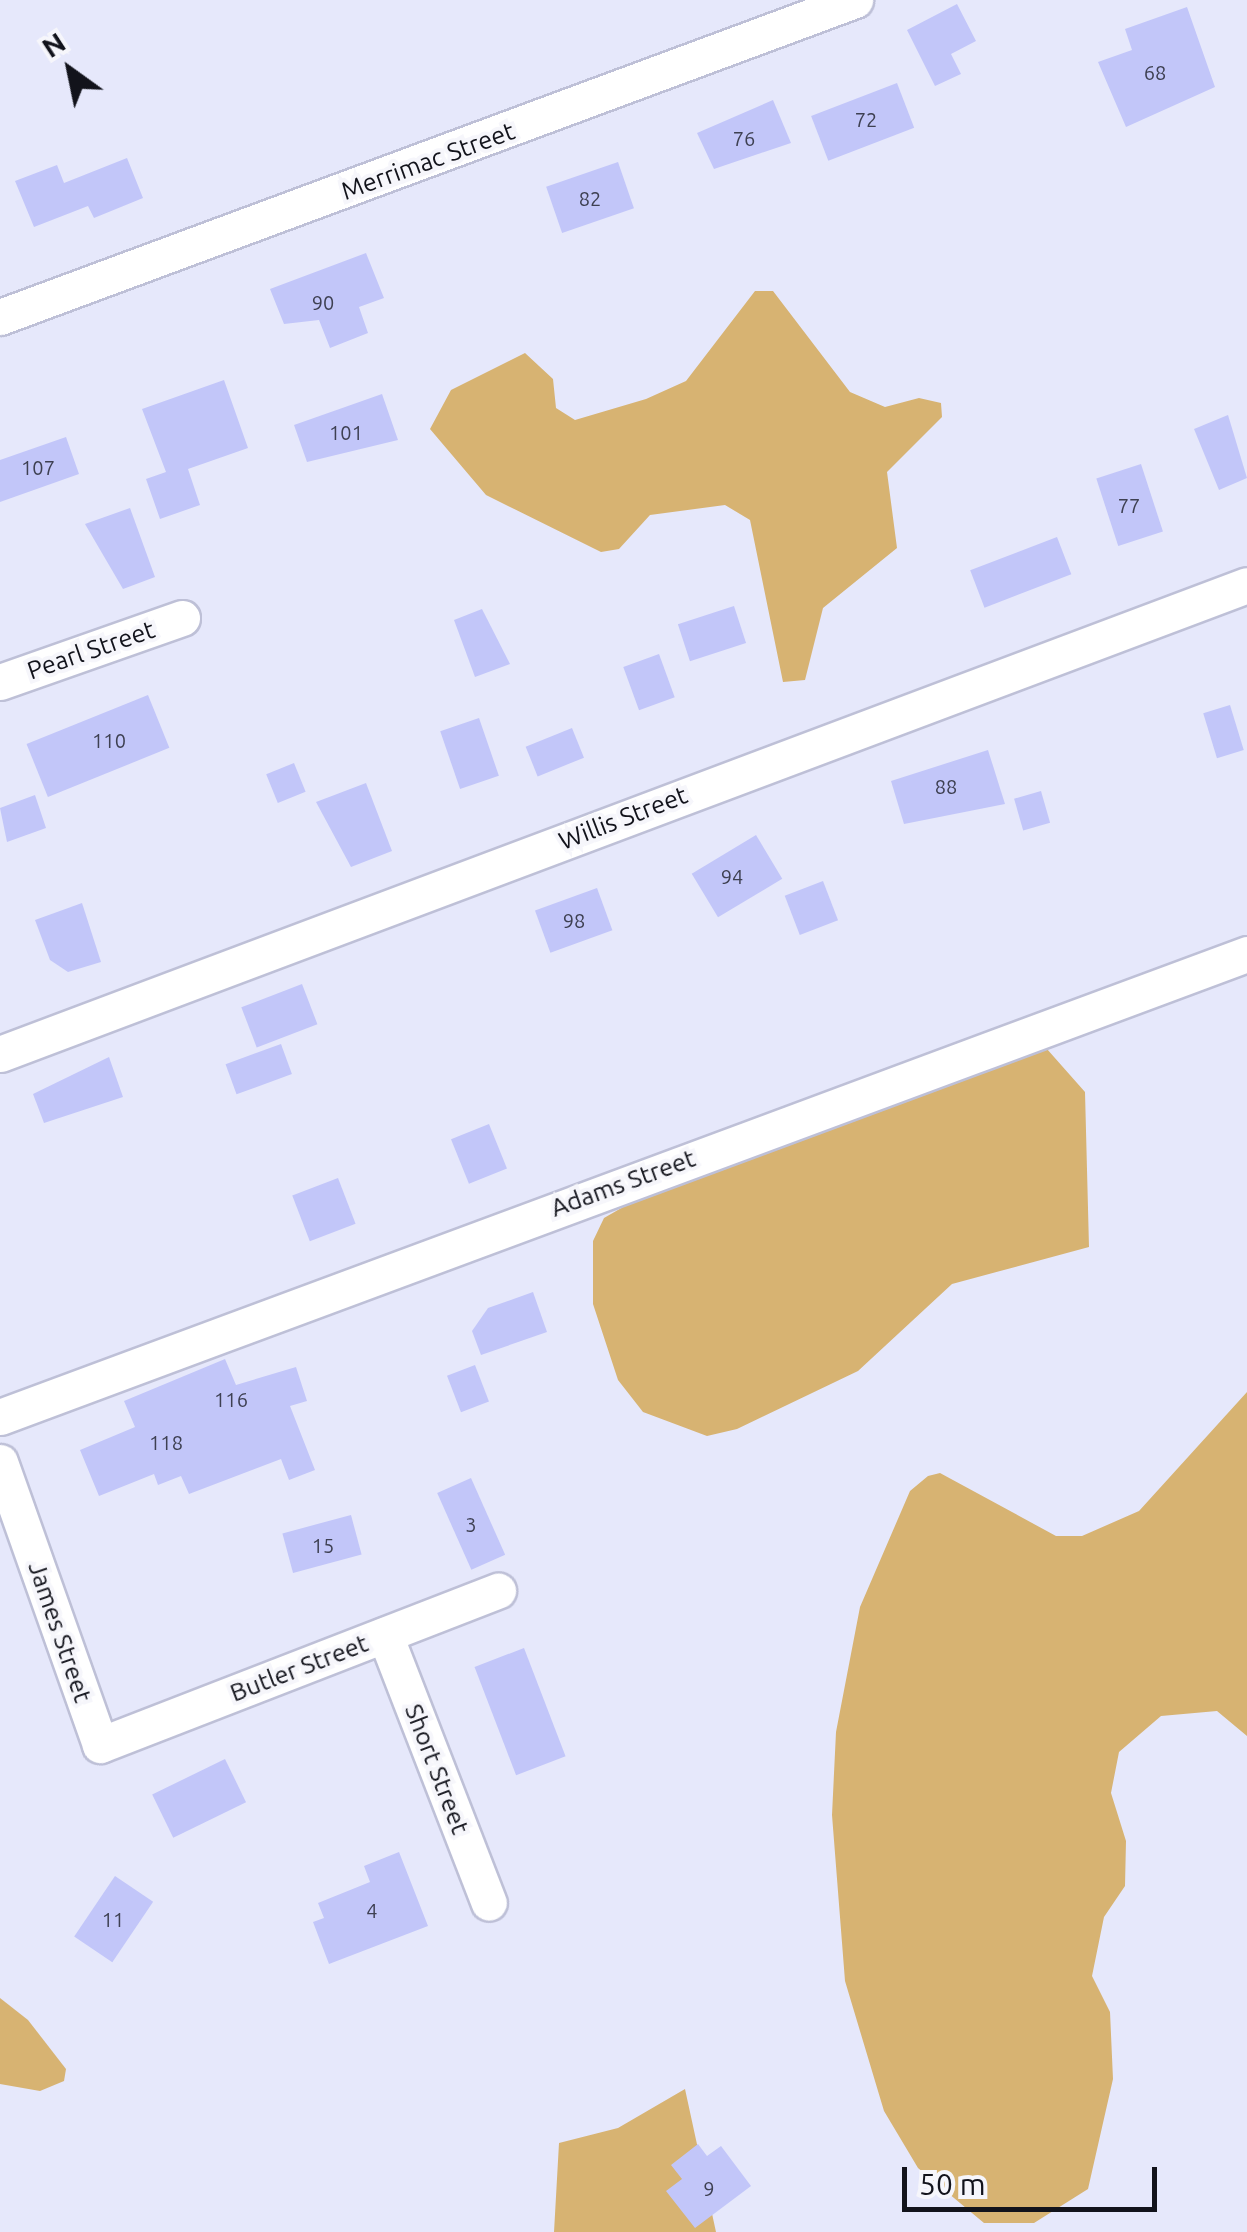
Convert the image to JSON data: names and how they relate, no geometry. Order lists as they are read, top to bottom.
{
  "streets": {
    "street": [
      "Merrimac Street",
      "Pearl Street",
      "Willis Street",
      "Adams Street",
      "James Street",
      "Butler Street",
      "Short Street"
    ]
  },
  "crossings": [
    ["James Street", "Butler Street"],
    ["Butler Street", "Short Street"]
  ],
  "house_numbers": [
    "68",
    "72",
    "76",
    "82",
    "90",
    "101",
    "107",
    "77",
    "110",
    "88",
    "94",
    "98",
    "116",
    "118",
    "3",
    "15",
    "4",
    "11",
    "9"
  ],
  "scale_bar": "50 m",
  "north": "top left"
}
